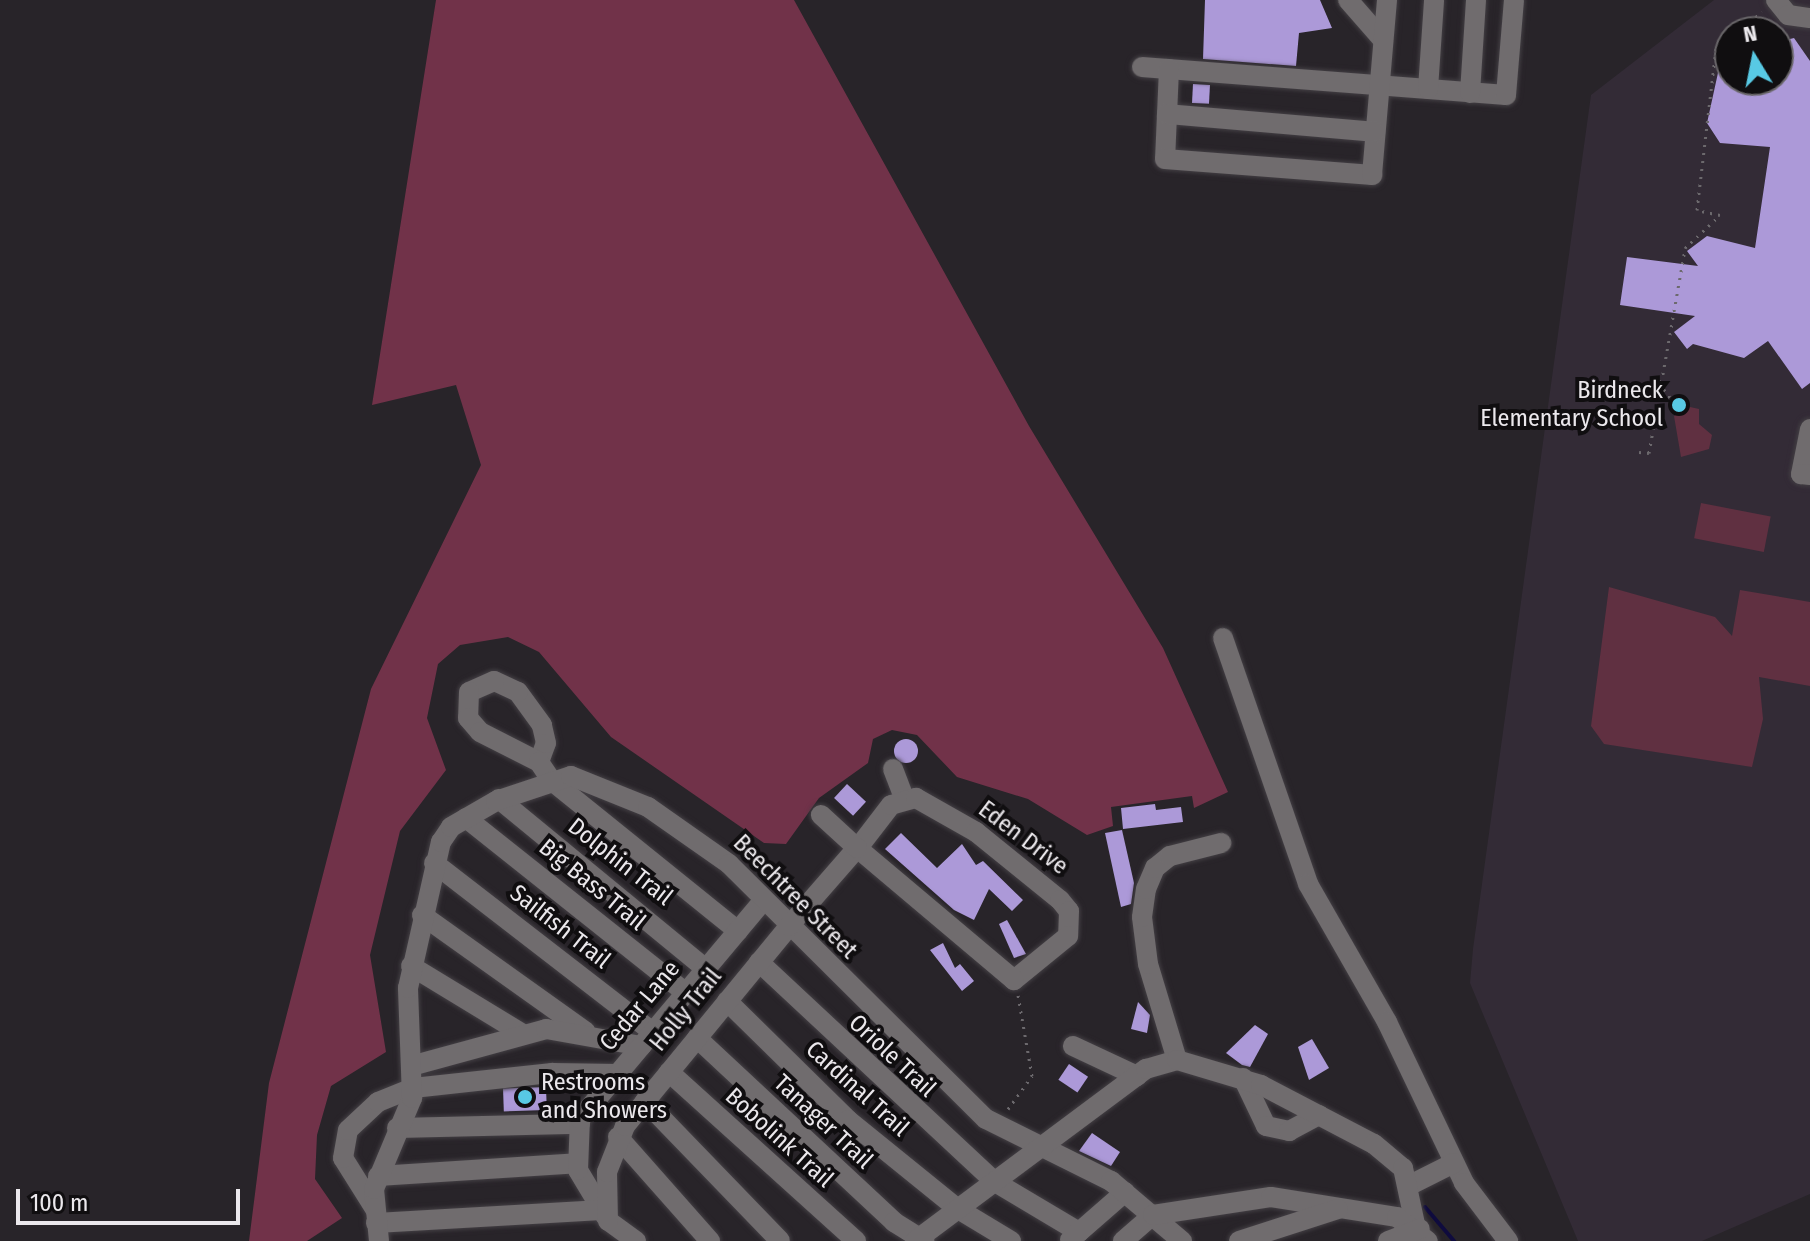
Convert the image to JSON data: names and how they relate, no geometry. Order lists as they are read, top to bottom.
{
  "streets": {
    "street": [
      "Eden Drive",
      "Dolphin Trail",
      "Big Bass Trail",
      "Beechtree Street",
      "Sailfish Trail",
      "Cedar Lane",
      "Holly Trail",
      "Oriole Trail",
      "Cardinal Trail",
      "Tanager Trail",
      "Bobolink Trail"
    ]
  },
  "crossings": [
    ["Dolphin Trail", "Beechtree Street"],
    ["Dolphin Trail", "Cedar Lane"],
    ["Big Bass Trail", "Beechtree Street"],
    ["Big Bass Trail", "Cedar Lane"],
    ["Beechtree Street", "Sailfish Trail"],
    ["Beechtree Street", "Cedar Lane"],
    ["Beechtree Street", "Holly Trail"],
    ["Sailfish Trail", "Cedar Lane"],
    ["Holly Trail", "Oriole Trail"],
    ["Holly Trail", "Cardinal Trail"],
    ["Holly Trail", "Tanager Trail"],
    ["Holly Trail", "Bobolink Trail"]
  ],
  "places": ["Birdneck Elementary School", "Restrooms and Showers"],
  "scale_bar": "100 m",
  "north": "top"
}
